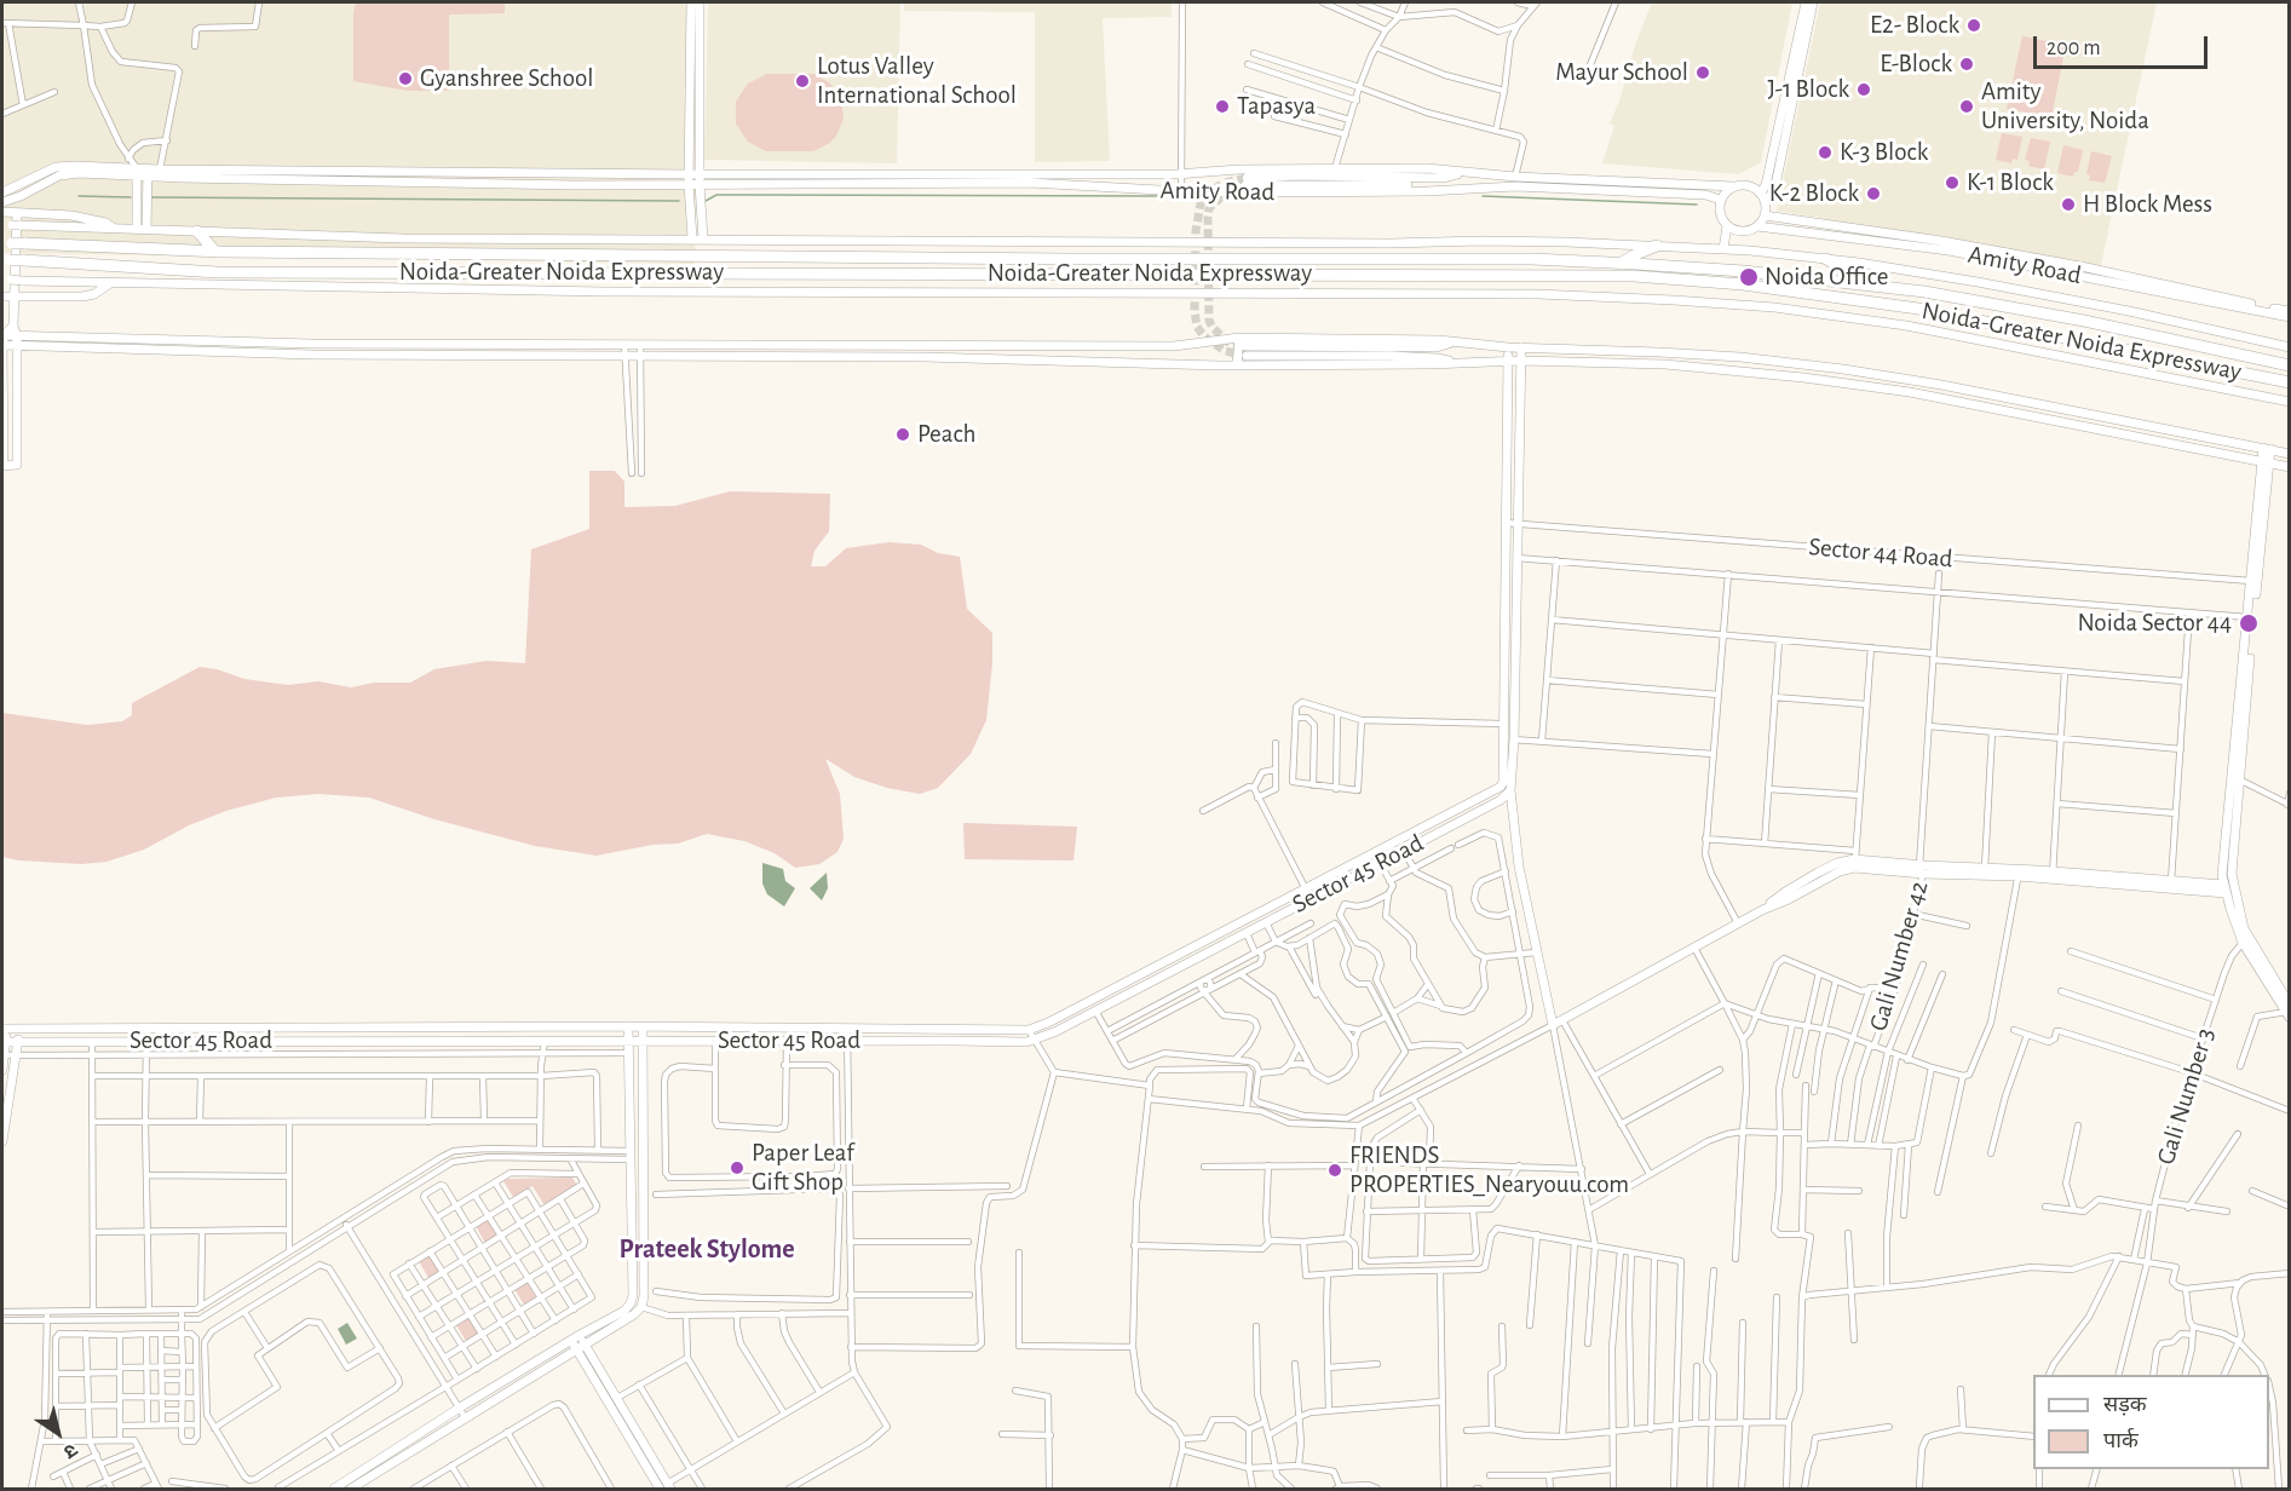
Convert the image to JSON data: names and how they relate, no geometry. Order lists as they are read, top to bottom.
{
  "streets": {
    "highway": ["Noida-Greater Noida Expressway"],
    "street": [
      "Amity Road",
      "Sector 44 Road",
      "Sector 45 Road",
      "Gali Number 42",
      "Gali Number 3"
    ]
  },
  "crossings": [
    ["Sector 44 Road", "Gali Number 42"]
  ],
  "districts": ["Prateek Stylome"],
  "places": [
    "E2- Block",
    "E-Block",
    "Mayur School",
    "Gyanshree School",
    "Lotus Valley International School",
    "J-1 Block",
    "Tapasya",
    "Amity University, Noida",
    "K-3 Block",
    "K-1 Block",
    "K-2 Block",
    "H Block Mess",
    "Noida Office",
    "Peach",
    "Noida Sector 44",
    "Paper Leaf Gift Shop",
    "FRIENDS PROPERTIES_Nearyouu.com"
  ],
  "legend": ["सड़क", "पार्क"],
  "scale_bar": "200 m",
  "north": "bottom right"
}
